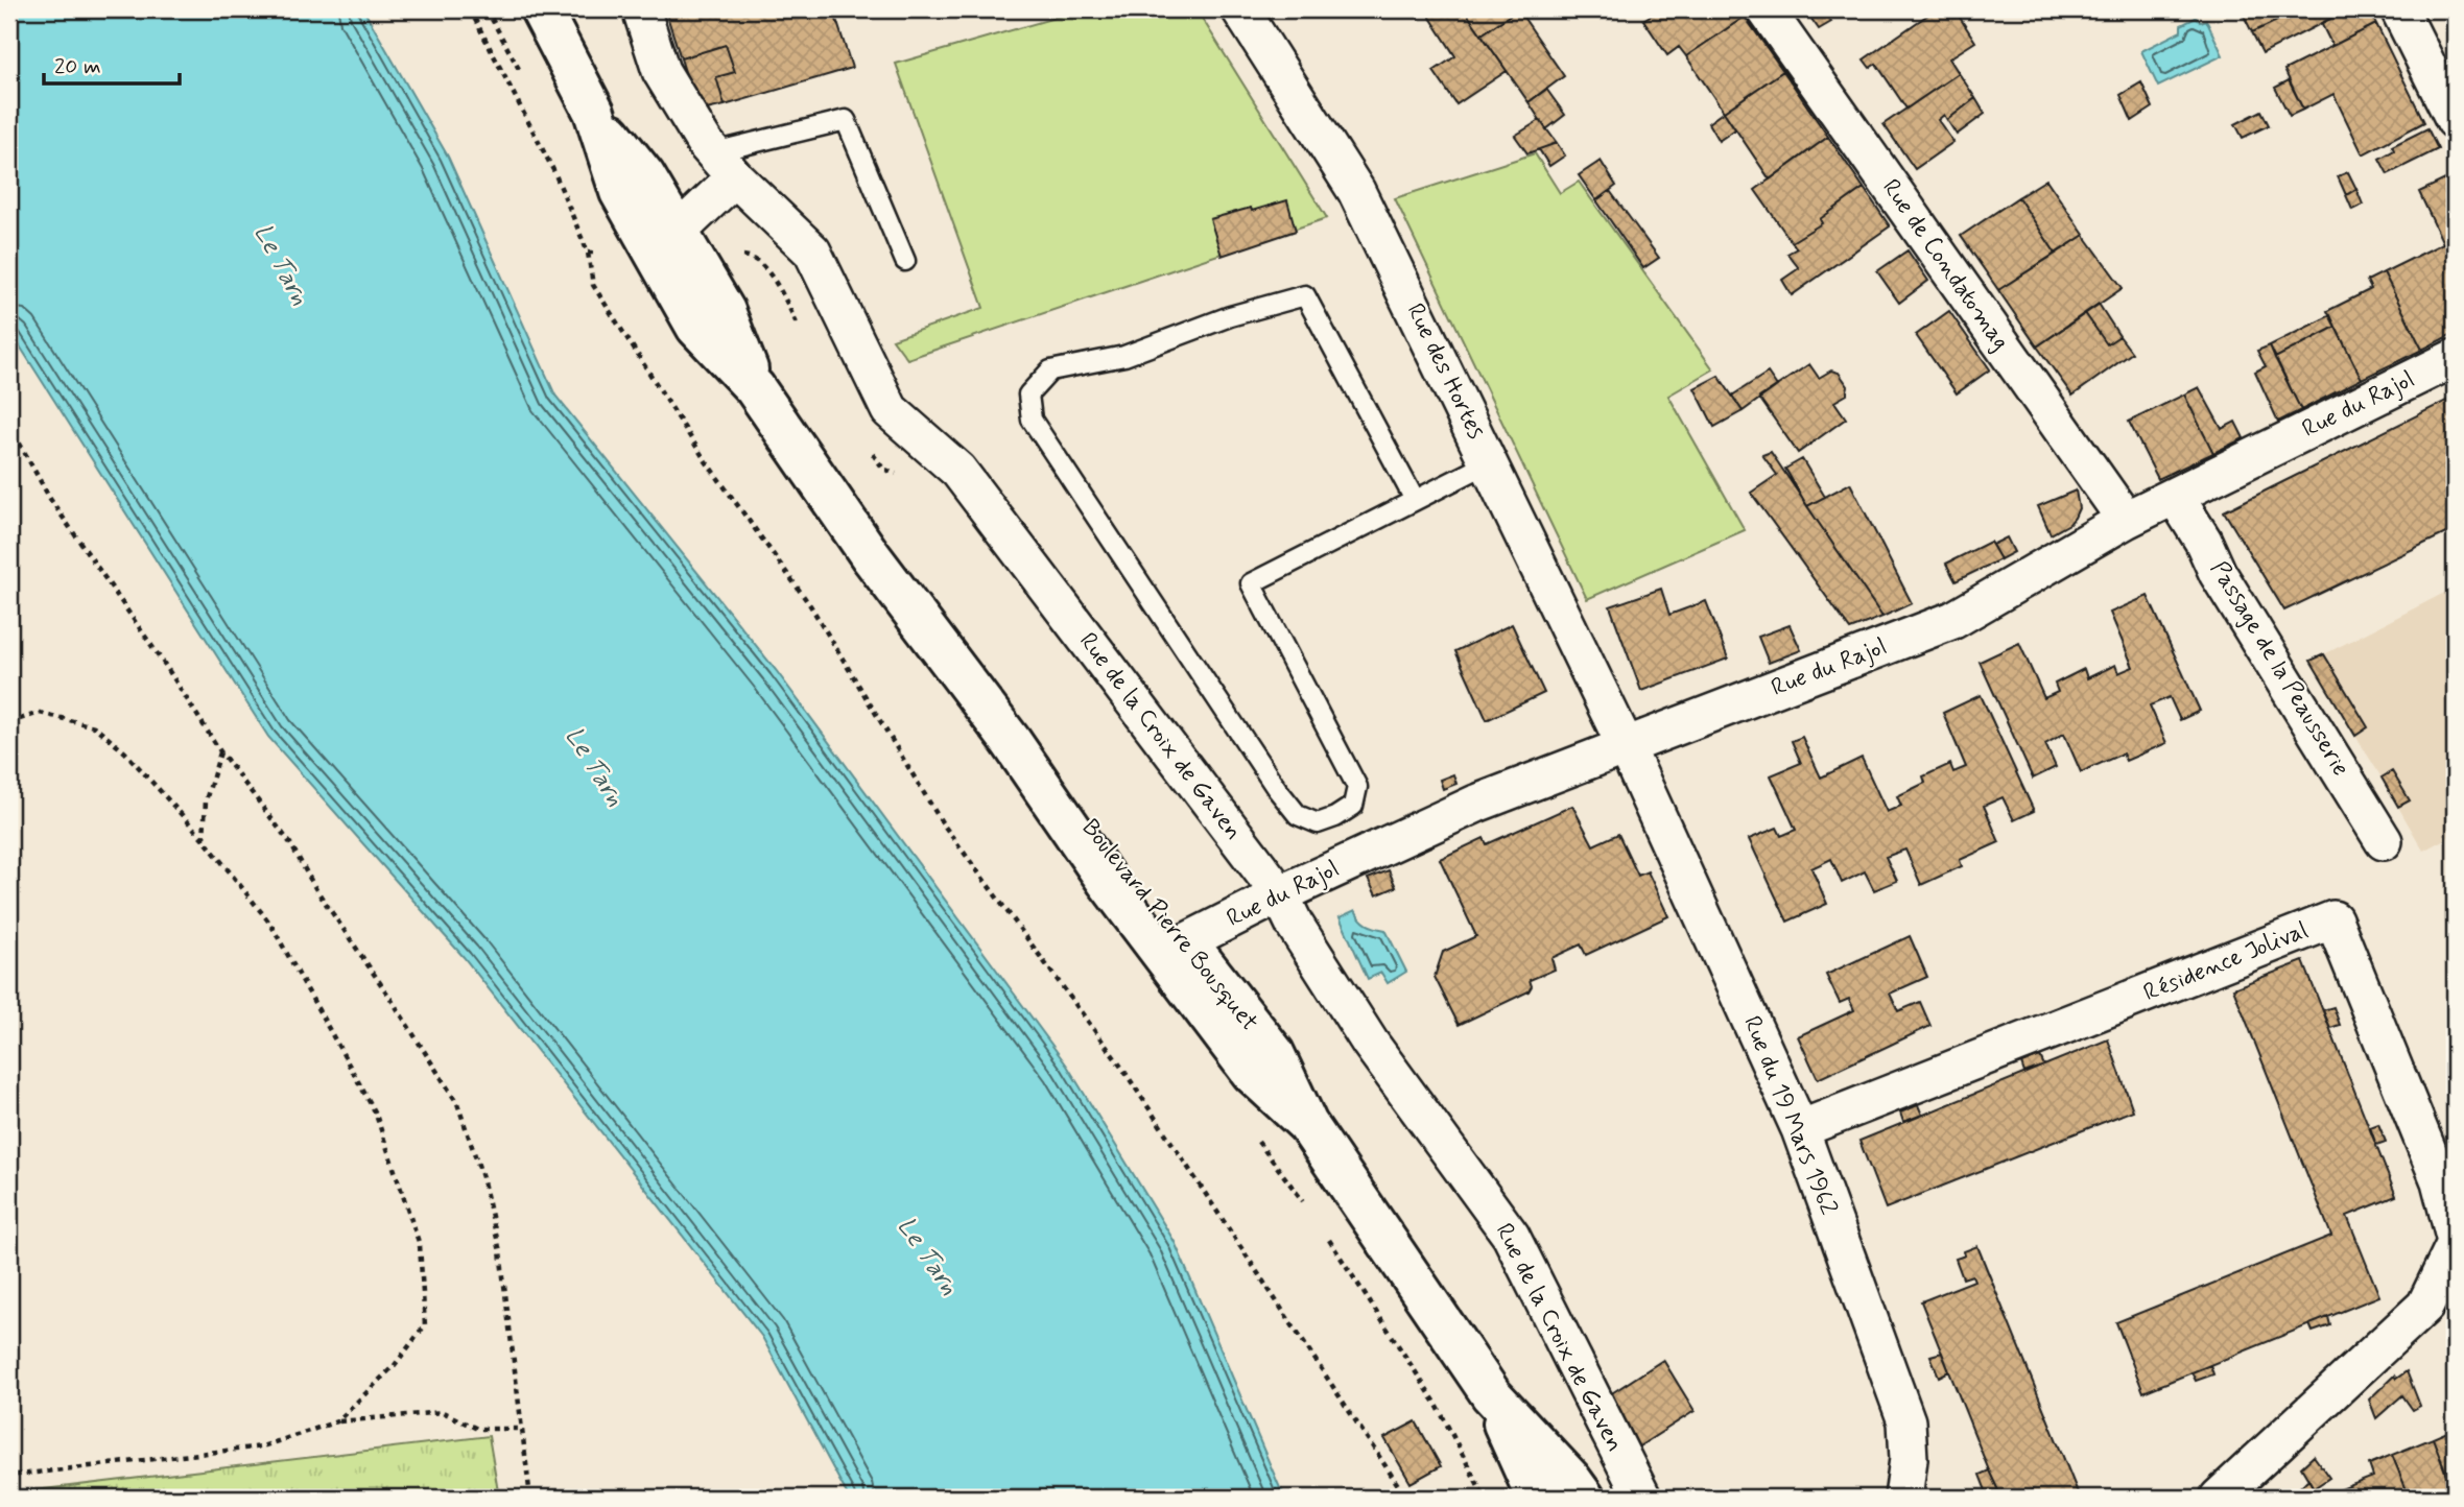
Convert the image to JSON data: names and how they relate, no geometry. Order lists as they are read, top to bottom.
{
  "streets": {
    "main road": ["Boulevard Pierre Bousquet"],
    "street": [
      "Rue de Condatomag",
      "Rue des Hortes",
      "Rue du Rajol",
      "Passage de la Peausserie",
      "Rue de la Croix de Gaven",
      "Résidence Jolival",
      "Rue du 19 Mars 1962"
    ]
  },
  "crossings": [
    ["Rue de Condatomag", "Rue du Rajol"],
    ["Rue des Hortes", "Rue du Rajol"],
    ["Rue des Hortes", "Rue du 19 Mars 1962"],
    ["Rue du Rajol", "Passage de la Peausserie"],
    ["Rue du Rajol", "Rue de la Croix de Gaven"],
    ["Rue du Rajol", "Boulevard Pierre Bousquet"],
    ["Rue du Rajol", "Rue du 19 Mars 1962"],
    ["Résidence Jolival", "Rue du 19 Mars 1962"]
  ],
  "water": ["Le Tarn"],
  "scale_bar": "20 m"
}
